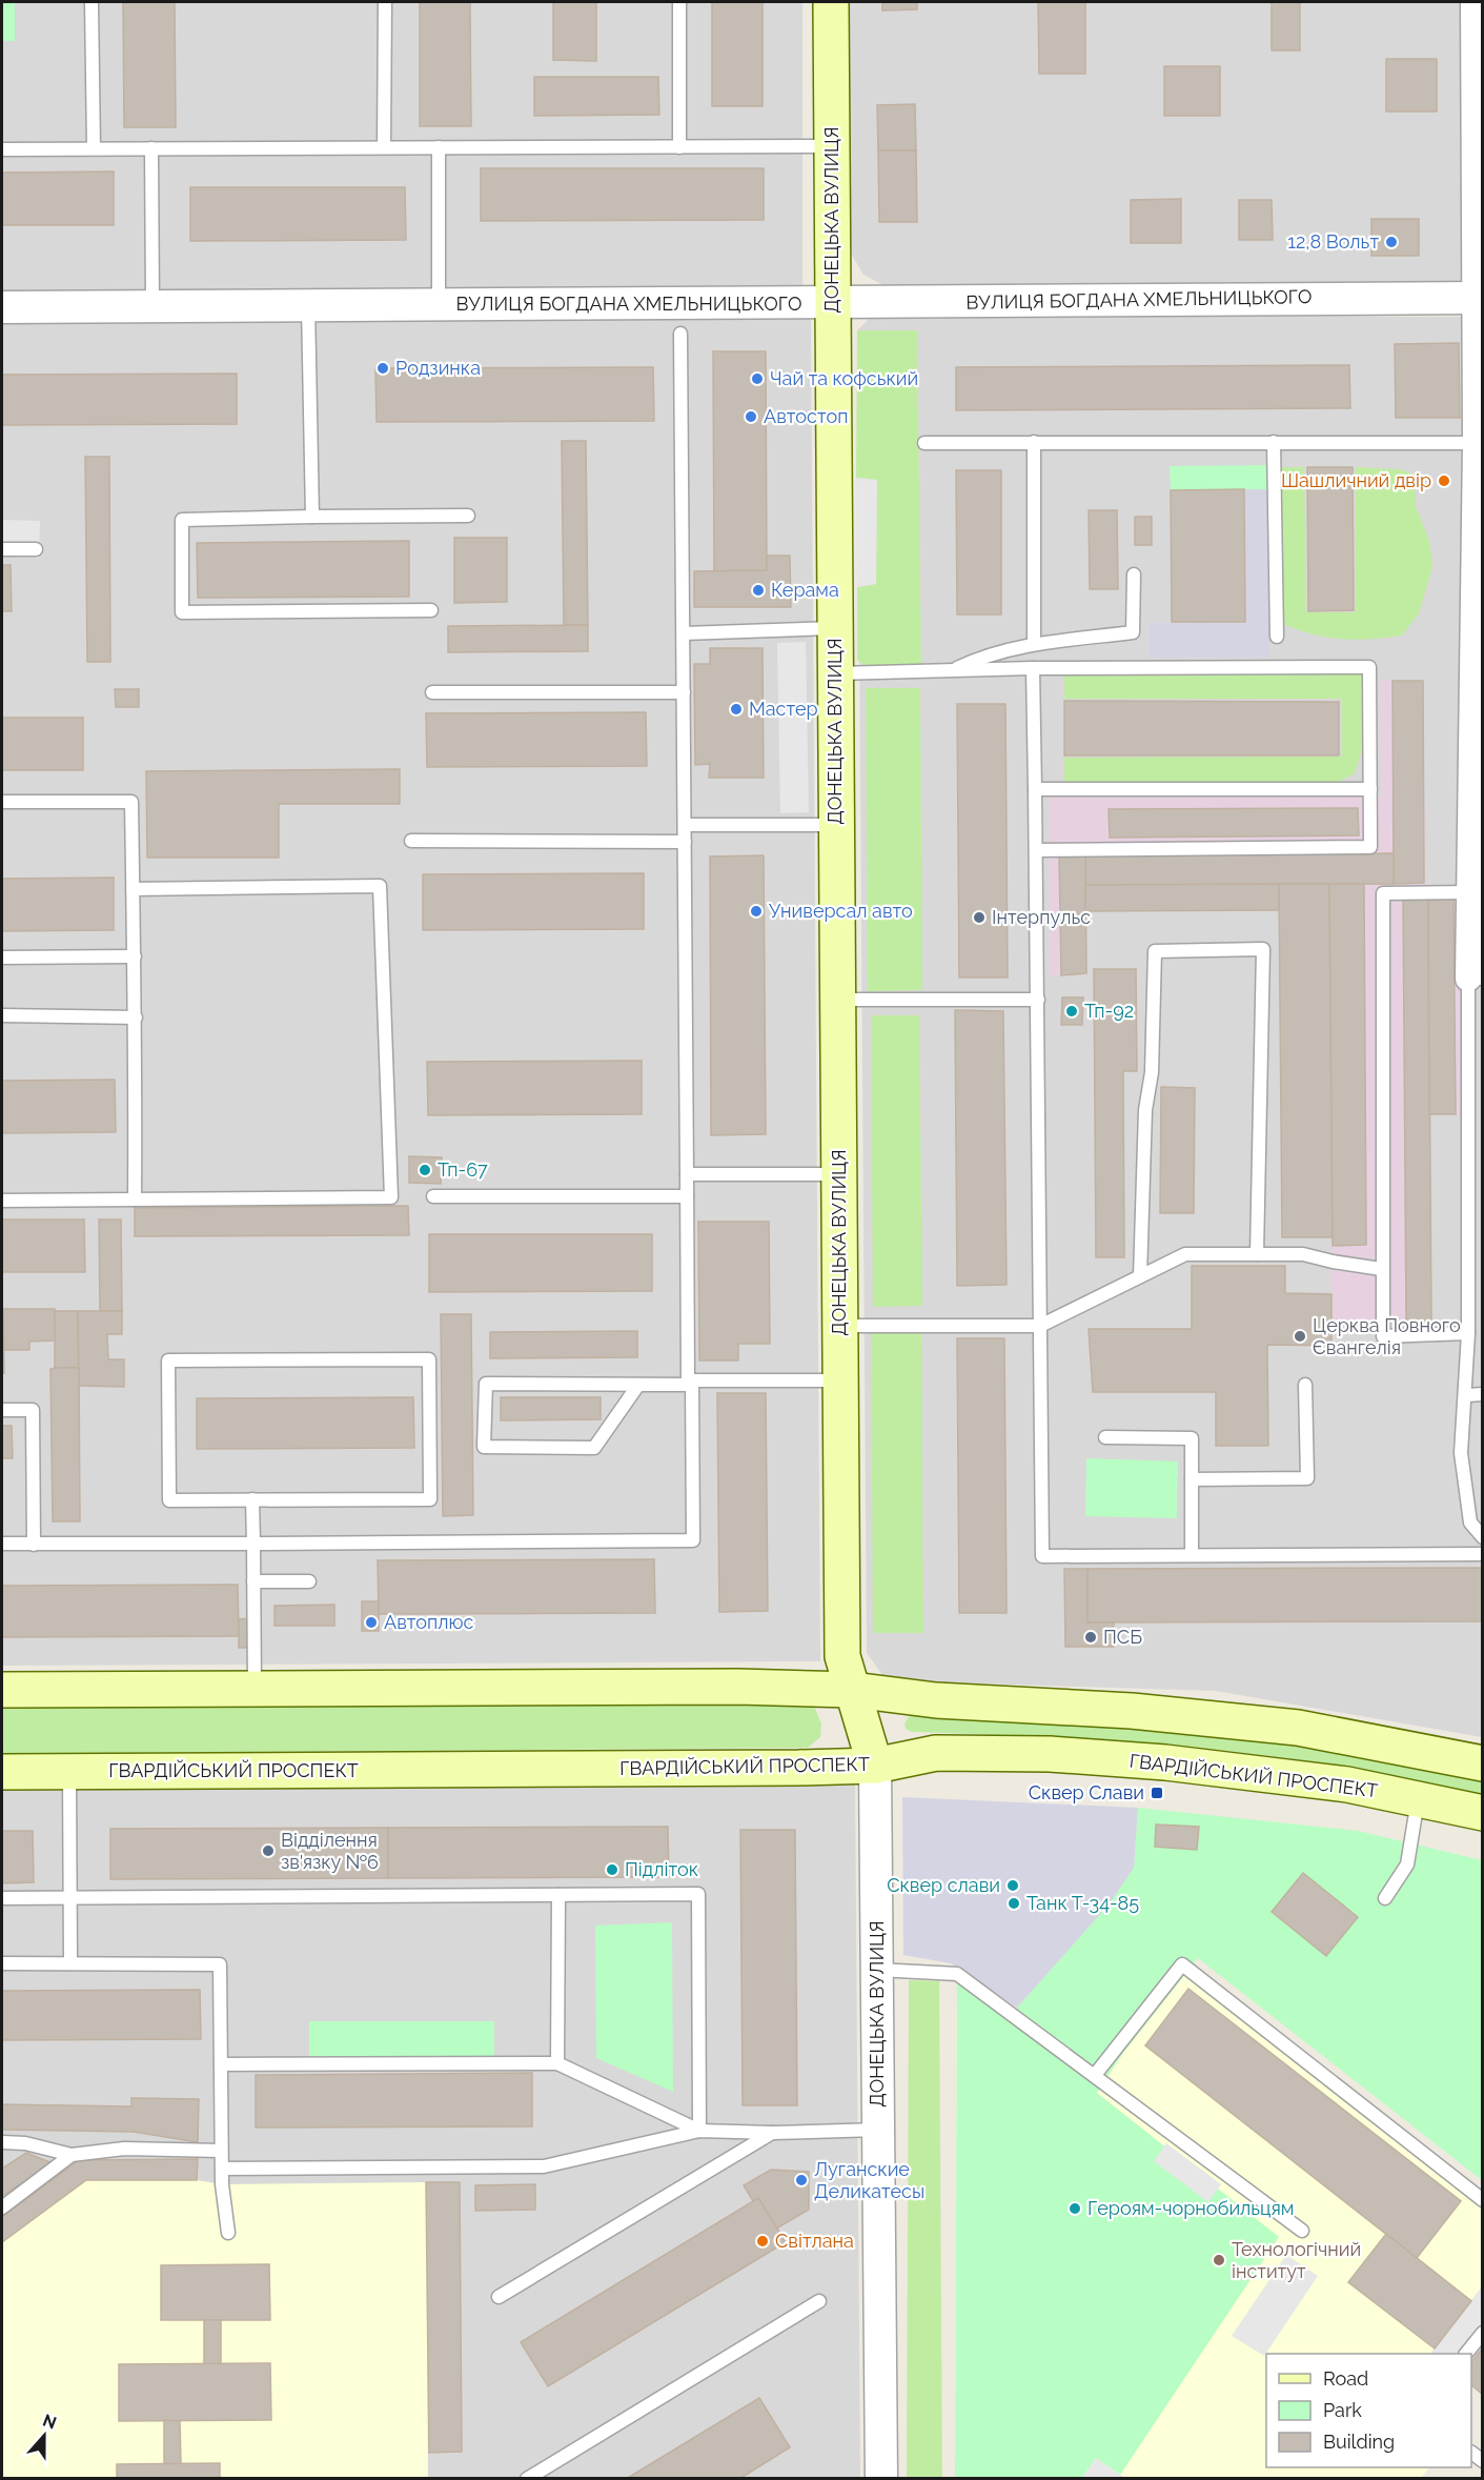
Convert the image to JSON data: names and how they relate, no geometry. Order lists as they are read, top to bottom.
{
  "streets": {
    "main road": ["ДОНЕЦЬКА ВУЛИЦЯ", "ГВАРДІЙСЬКИЙ ПРОСПЕКТ"],
    "street": ["ВУЛИЦЯ БОГДАНА ХМЕЛЬНИЦЬКОГО"]
  },
  "crossings": [
    ["ДОНЕЦЬКА ВУЛИЦЯ", "ВУЛИЦЯ БОГДАНА ХМЕЛЬНИЦЬКОГО"],
    ["ДОНЕЦЬКА ВУЛИЦЯ", "ГВАРДІЙСЬКИЙ ПРОСПЕКТ"]
  ],
  "places": {
    "other": [
      "12,8 Вольт",
      "Родзинка",
      "Чай та кофський",
      "Автостоп",
      "Шашличний двір",
      "Керама",
      "Мастер",
      "Универсал авто",
      "Інтерпульс",
      "Тп-92",
      "Тп-67",
      "Церква Повного Євангелія",
      "Автоплюс",
      "ПСБ",
      "Відділення зв'язку №6",
      "Підліток",
      "Сквер слави",
      "Танк Т-34-85",
      "Луганские Деликатесы",
      "Героям-чорнобильцям",
      "Світлана",
      "Технологічний інститут"
    ],
    "transit": ["Сквер Слави"]
  },
  "legend": ["Road", "Park", "Building"],
  "north": "top"
}
